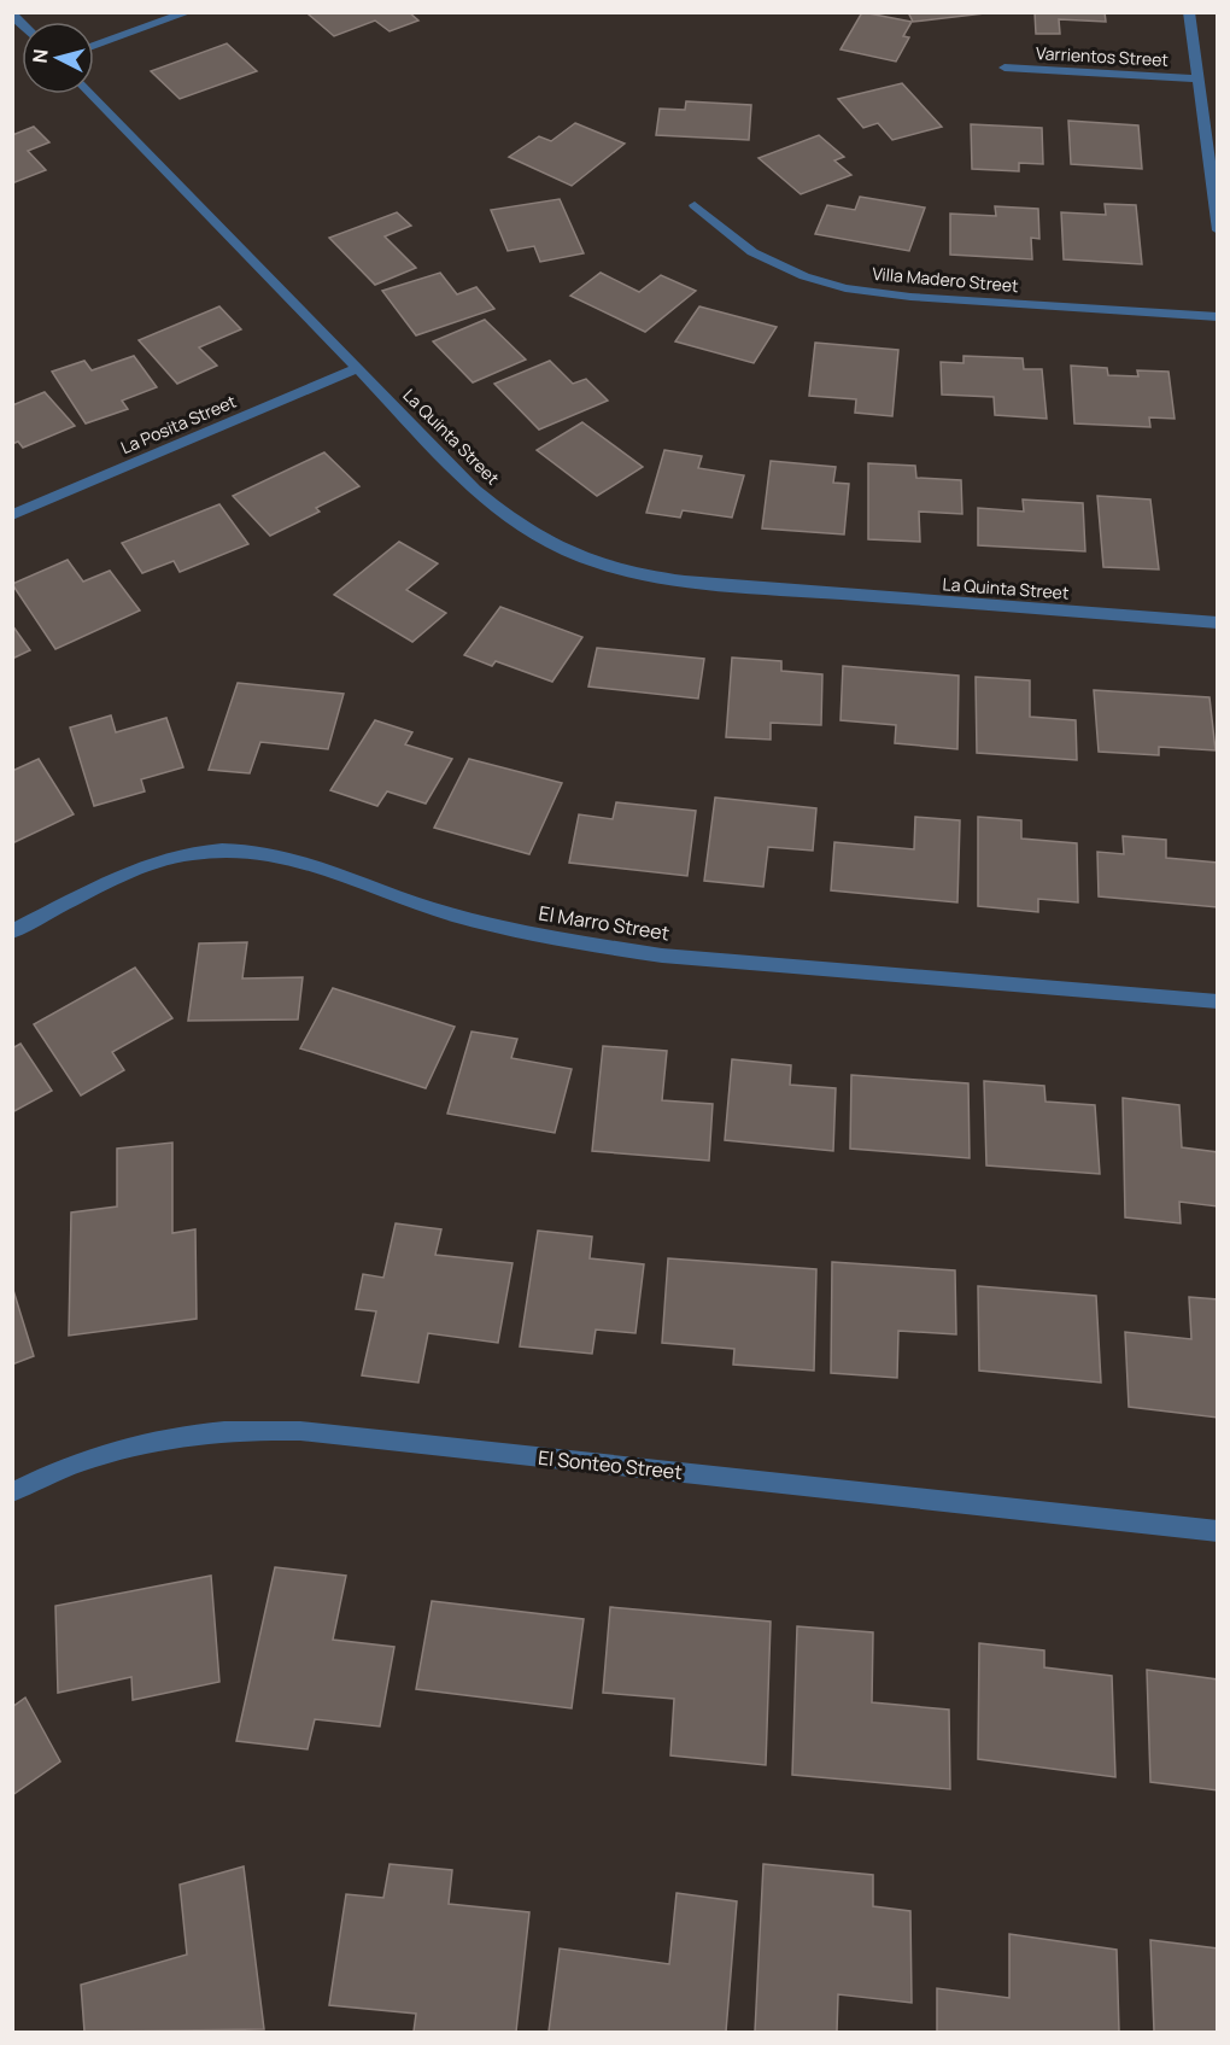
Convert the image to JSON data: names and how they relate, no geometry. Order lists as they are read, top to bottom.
{
  "streets": {
    "street": [
      "Varrientos Street",
      "Villa Madero Street",
      "La Posita Street",
      "La Quinta Street",
      "El Marro Street",
      "El Sonteo Street"
    ]
  },
  "crossings": [
    ["La Posita Street", "La Quinta Street"]
  ],
  "north": "left"
}
